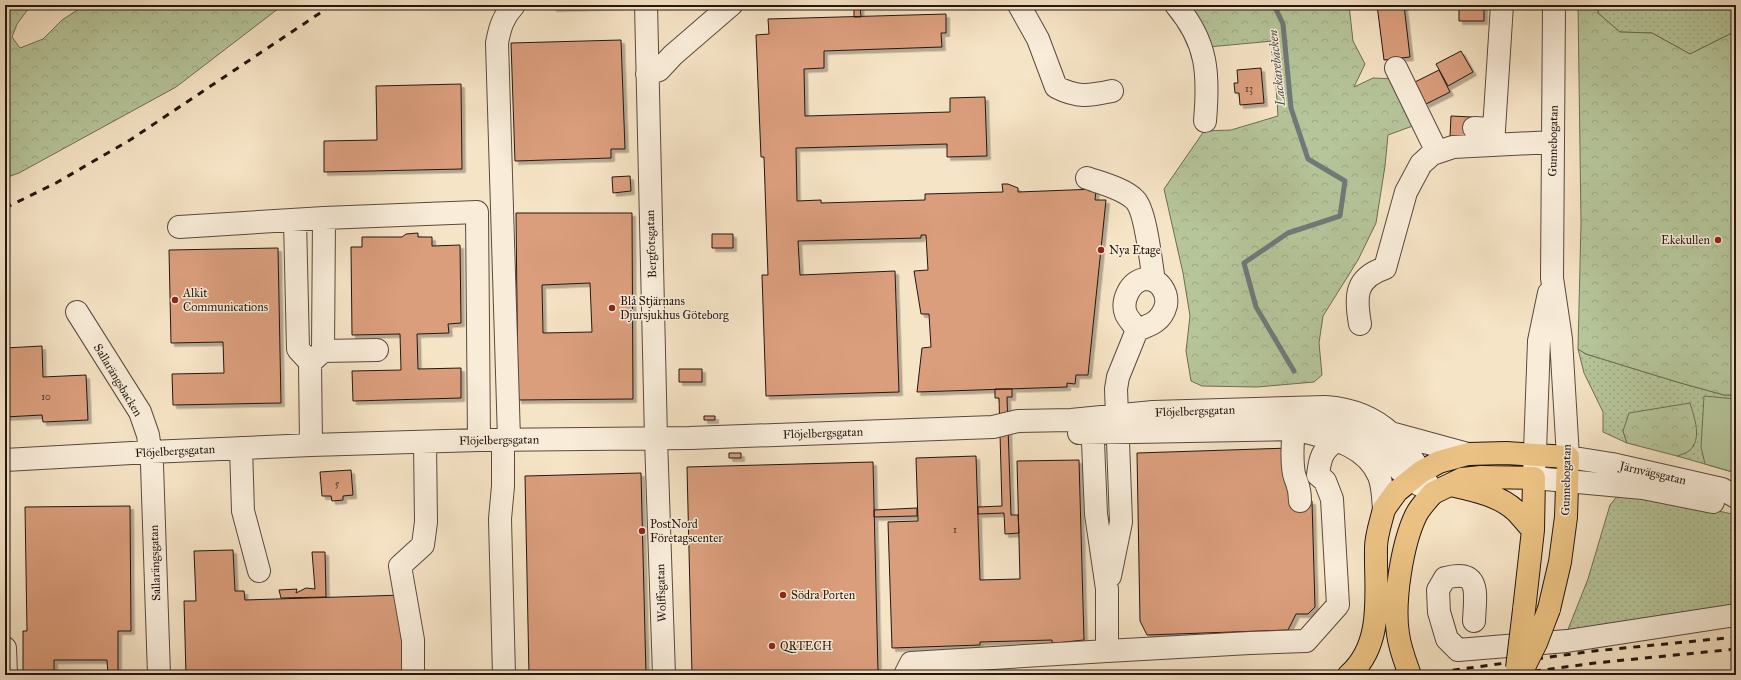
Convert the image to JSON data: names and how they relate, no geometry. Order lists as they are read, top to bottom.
{
  "streets": {
    "main road": ["Gunnebogatan", "Flöjelbergsgatan"],
    "street": [
      "Bergfotsgatan",
      "Sallarängsbacken",
      "Järnvägsgatan",
      "Sallarängsgatan",
      "Wolffsgatan"
    ]
  },
  "crossings": [
    ["Gunnebogatan", "Flöjelbergsgatan"],
    ["Gunnebogatan", "Järnvägsgatan"],
    ["Bergfotsgatan", "Flöjelbergsgatan"],
    ["Bergfotsgatan", "Wolffsgatan"],
    ["Sallarängsbacken", "Flöjelbergsgatan"],
    ["Sallarängsbacken", "Sallarängsgatan"],
    ["Flöjelbergsgatan", "Järnvägsgatan"],
    ["Flöjelbergsgatan", "Sallarängsgatan"],
    ["Flöjelbergsgatan", "Wolffsgatan"]
  ],
  "water": ["Lackarebäcken"],
  "places": [
    "Ekekullen",
    "Nya Etage",
    "Alkit Communications",
    "Blå Stjärnans Djursjukhus Göteborg",
    "PostNord Företagscenter",
    "Södra Porten",
    "QRTECH"
  ],
  "house_numbers": [
    "13",
    "10",
    "5",
    "1"
  ]
}
